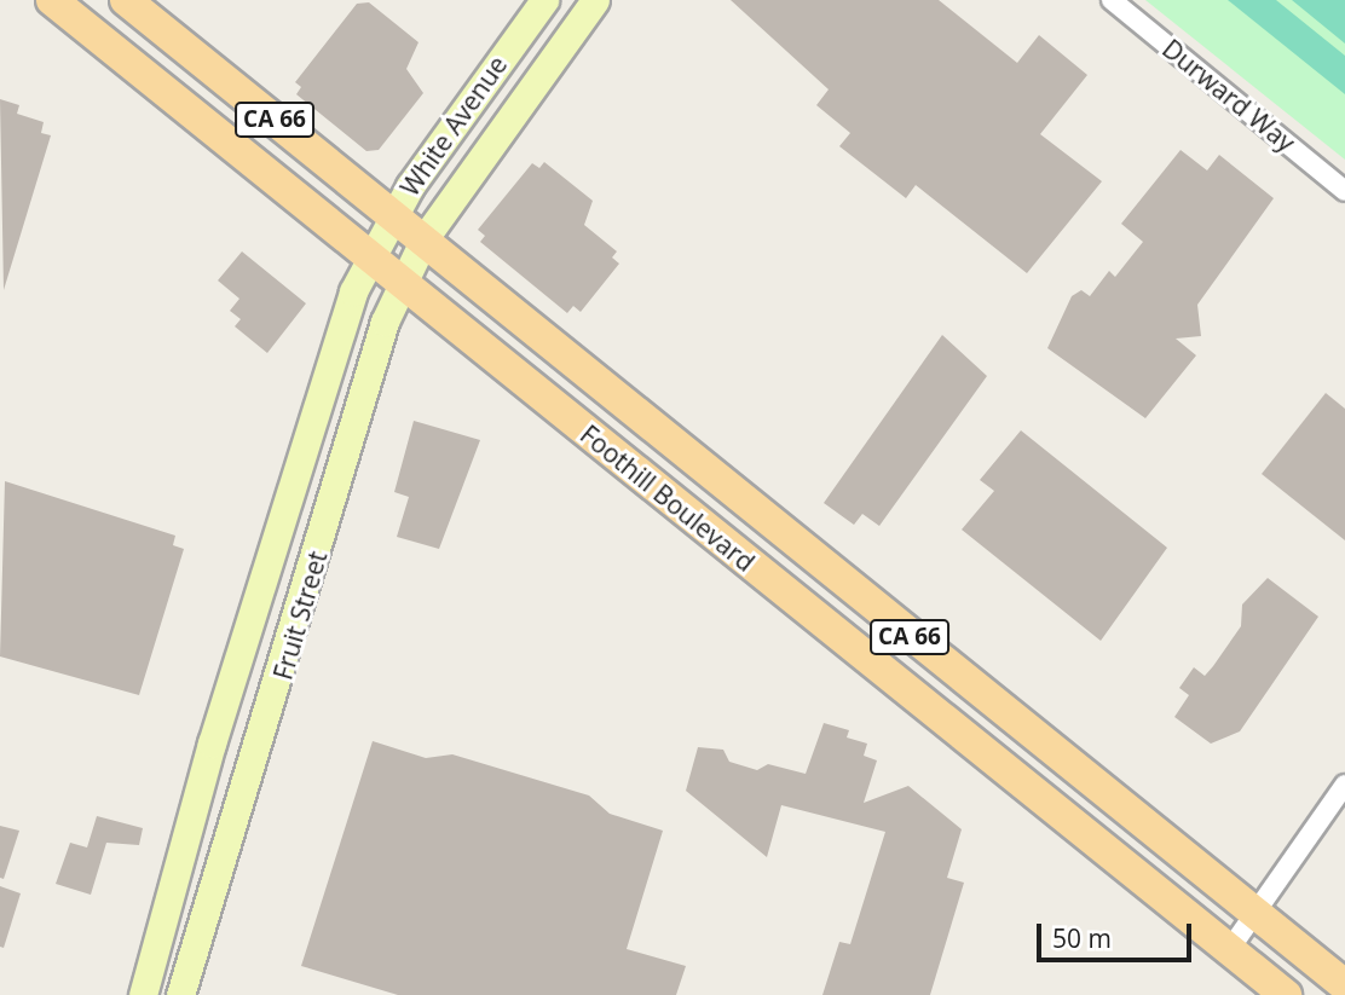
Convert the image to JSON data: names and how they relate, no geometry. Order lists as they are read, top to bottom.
{
  "streets": {
    "main road": [
      "CA 66",
      "White Avenue",
      "Foothill Boulevard",
      "Fruit Street"
    ],
    "street": ["Durward Way"]
  },
  "crossings": [
    ["White Avenue", "Foothill Boulevard"],
    ["White Avenue", "Fruit Street"],
    ["Foothill Boulevard", "Fruit Street"]
  ],
  "scale_bar": "50 m"
}
